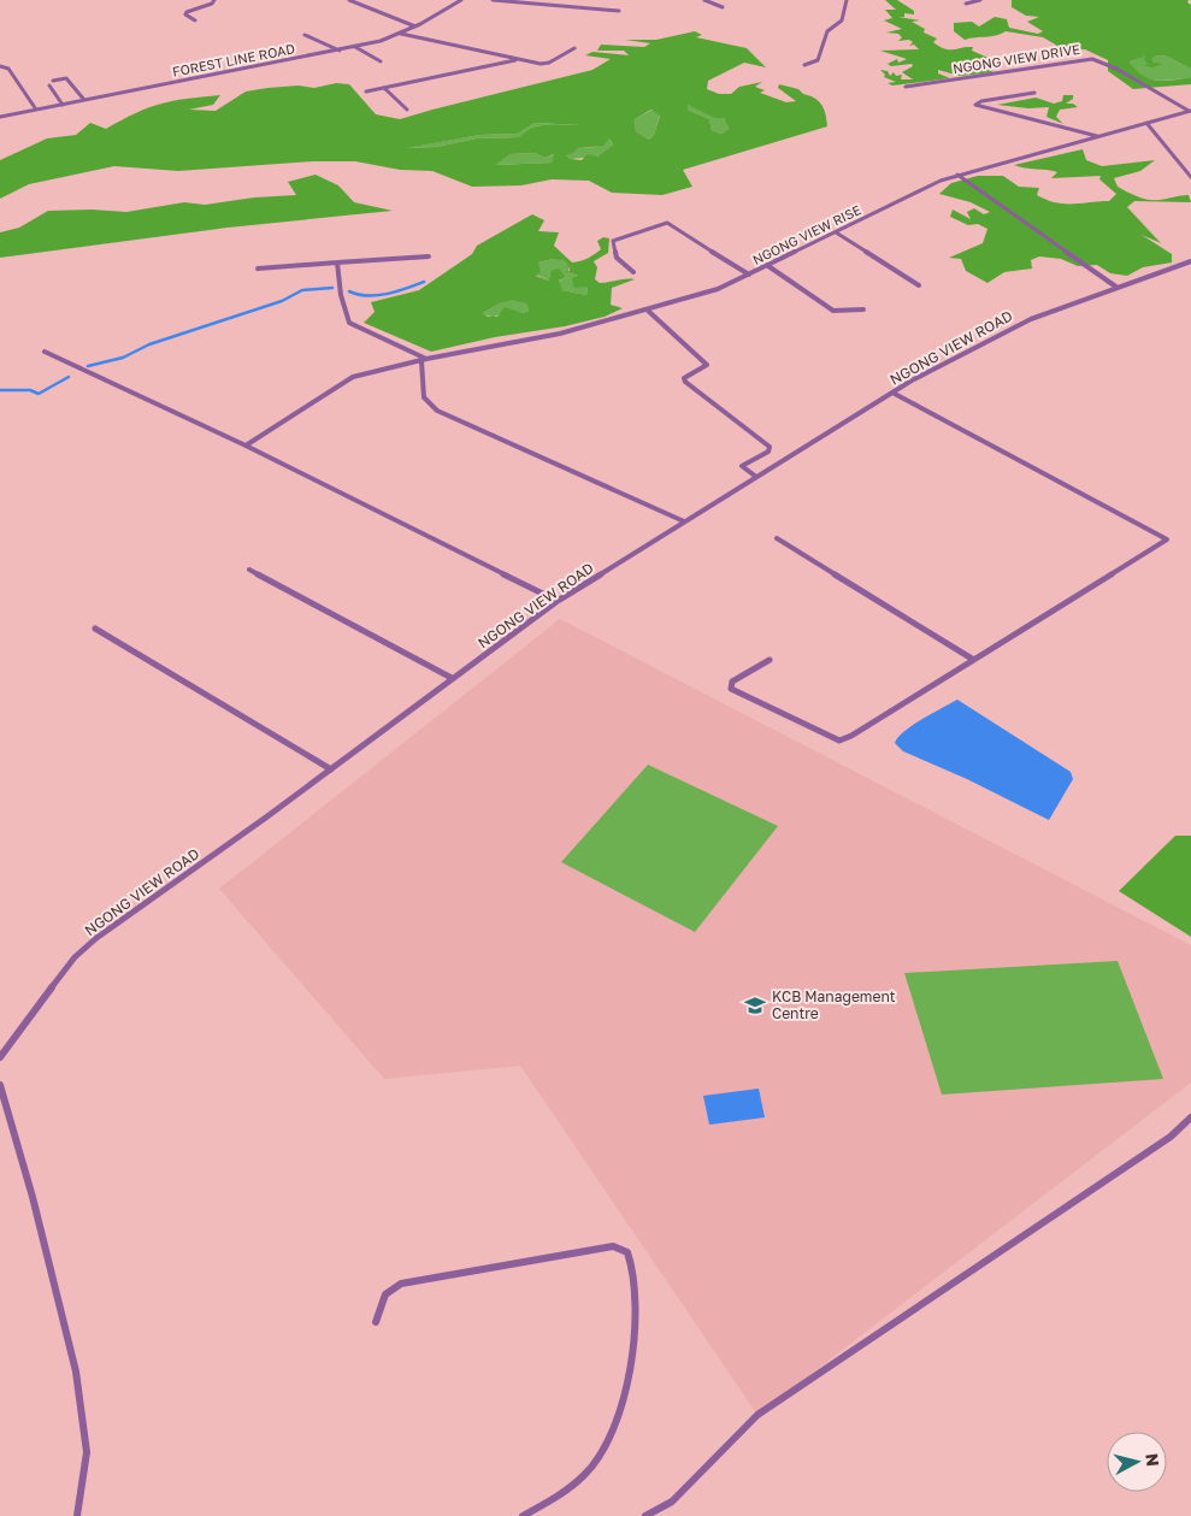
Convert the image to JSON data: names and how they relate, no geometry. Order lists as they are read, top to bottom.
{
  "streets": {
    "street": [
      "NGONG VIEW DRIVE",
      "FOREST LINE ROAD",
      "NGONG VIEW RISE",
      "NGONG VIEW ROAD"
    ]
  },
  "crossings": [
    ["NGONG VIEW DRIVE", "NGONG VIEW RISE"]
  ],
  "places": {
    "school or university": ["KCB Management Centre"]
  },
  "north": "right"
}
